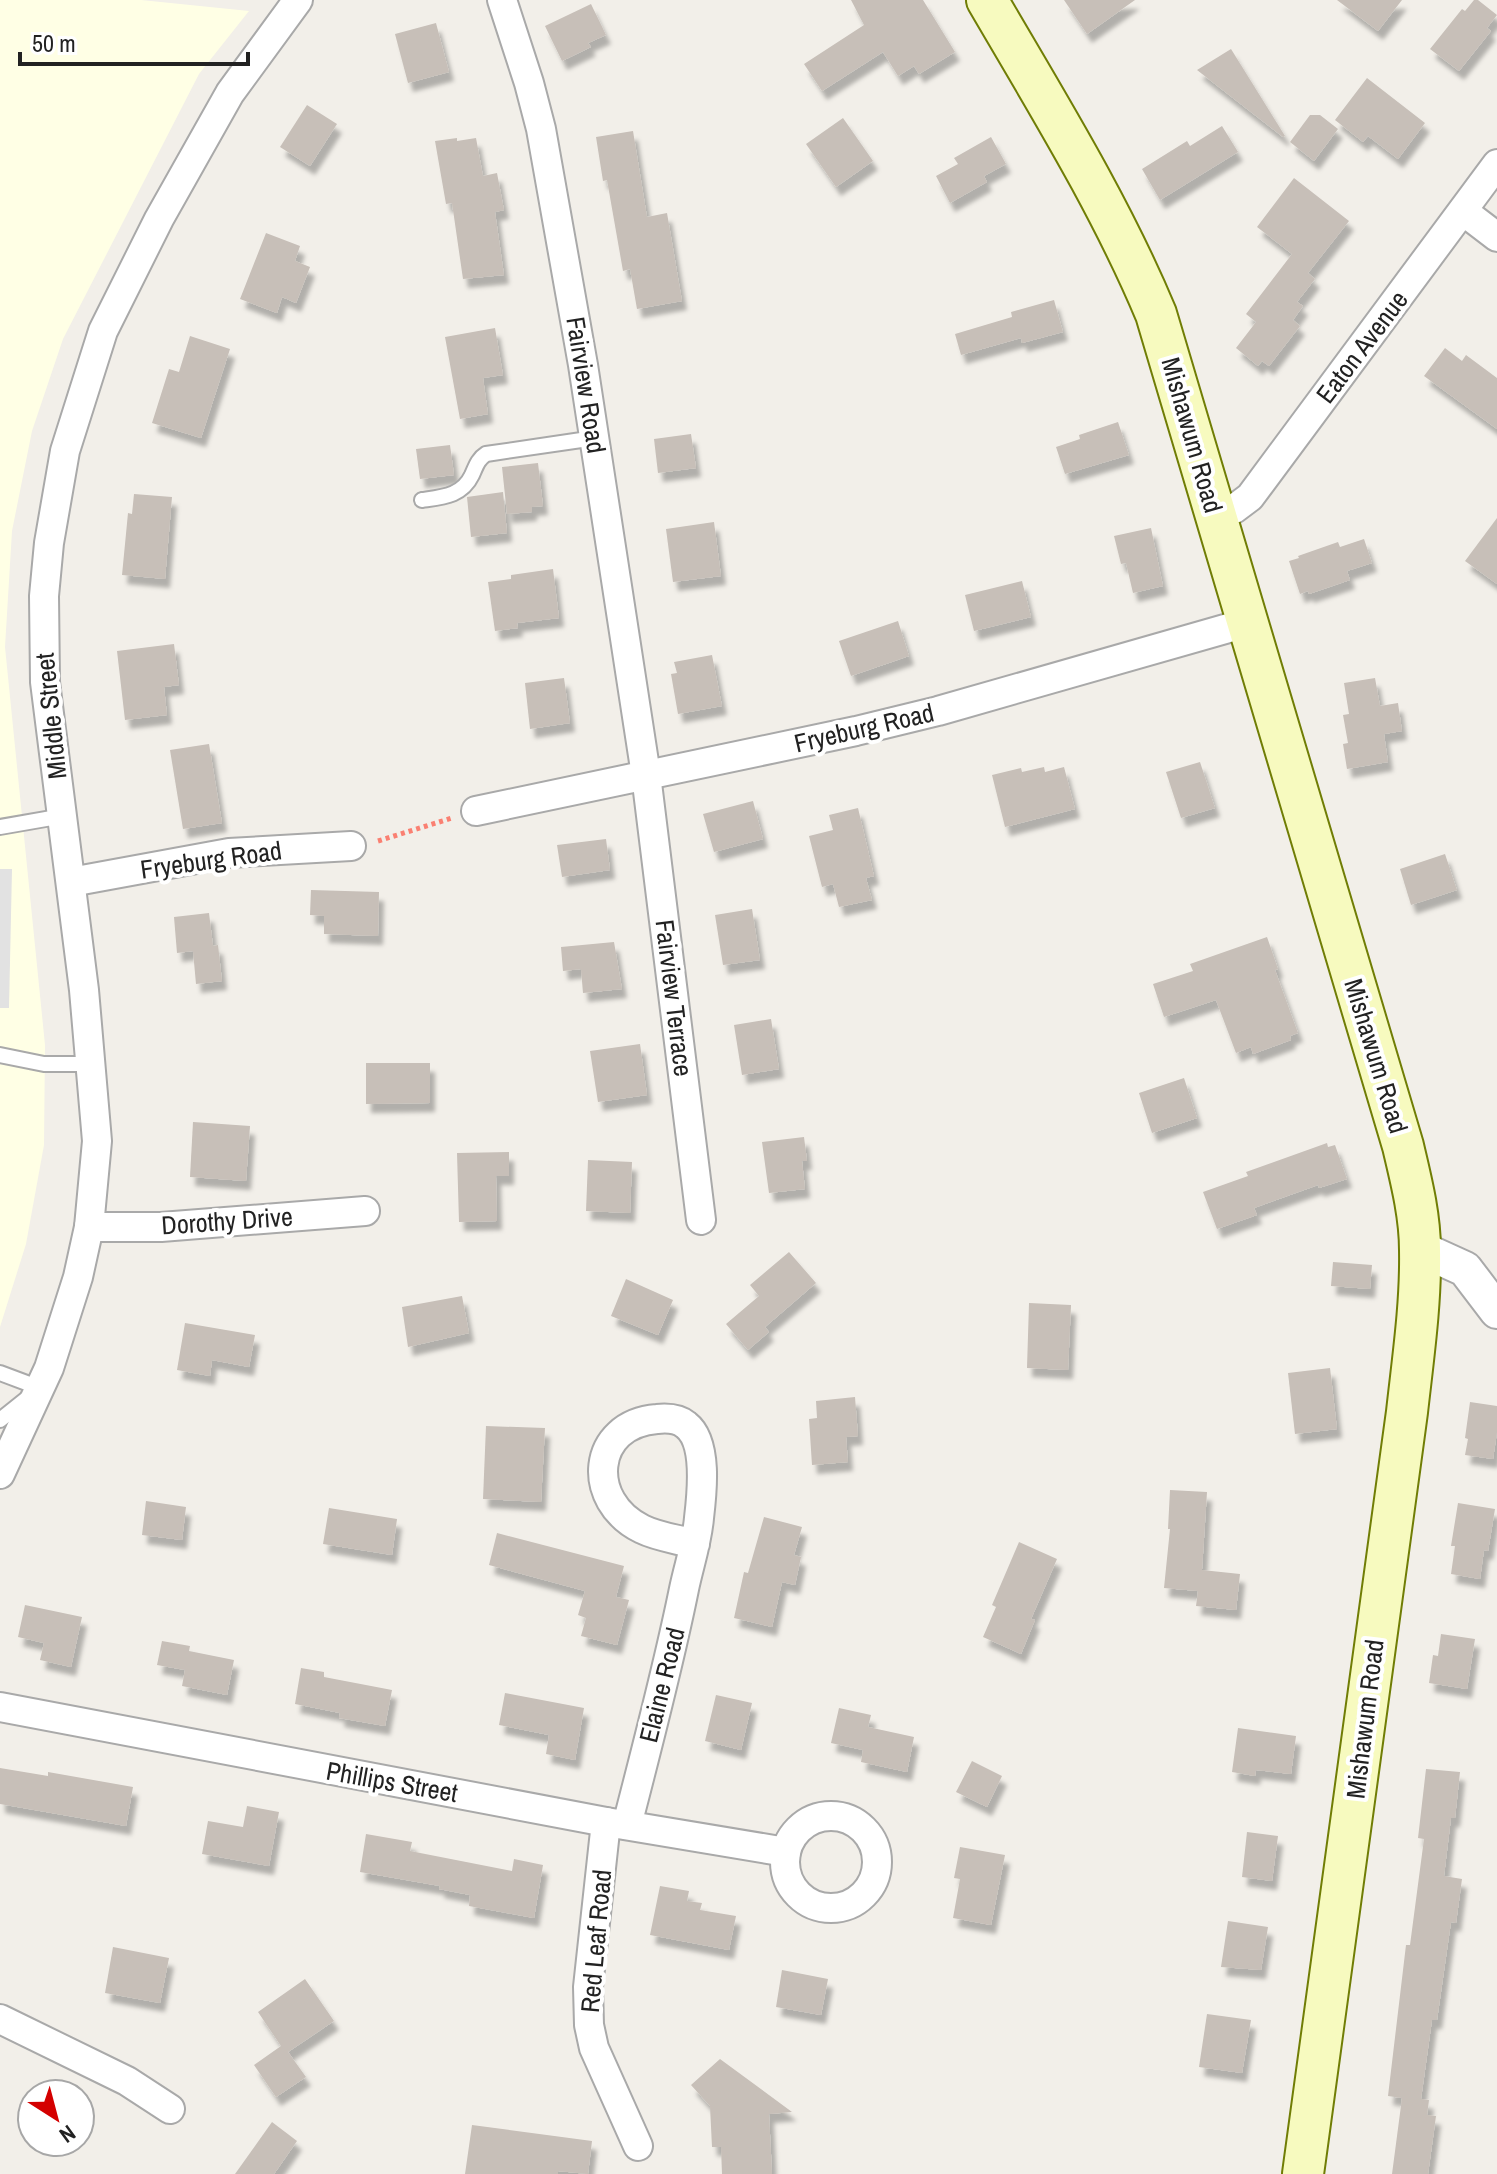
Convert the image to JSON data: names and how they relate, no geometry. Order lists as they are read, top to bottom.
{
  "streets": {
    "main road": ["Mishawum Road"],
    "street": [
      "Eaton Avenue",
      "Fairview Road",
      "Middle Street",
      "Fryeburg Road",
      "Fairview Terrace",
      "Dorothy Drive",
      "Elaine Road",
      "Phillips Street",
      "Red Leaf Road"
    ]
  },
  "crossings": [
    ["Eaton Avenue", "Mishawum Road"],
    ["Fairview Road", "Fryeburg Road"],
    ["Fairview Road", "Fairview Terrace"],
    ["Mishawum Road", "Fryeburg Road"],
    ["Middle Street", "Fryeburg Road"],
    ["Middle Street", "Dorothy Drive"],
    ["Fryeburg Road", "Fairview Terrace"],
    ["Elaine Road", "Phillips Street"],
    ["Elaine Road", "Red Leaf Road"],
    ["Phillips Street", "Red Leaf Road"]
  ],
  "scale_bar": "50 m",
  "north": "bottom right"
}
